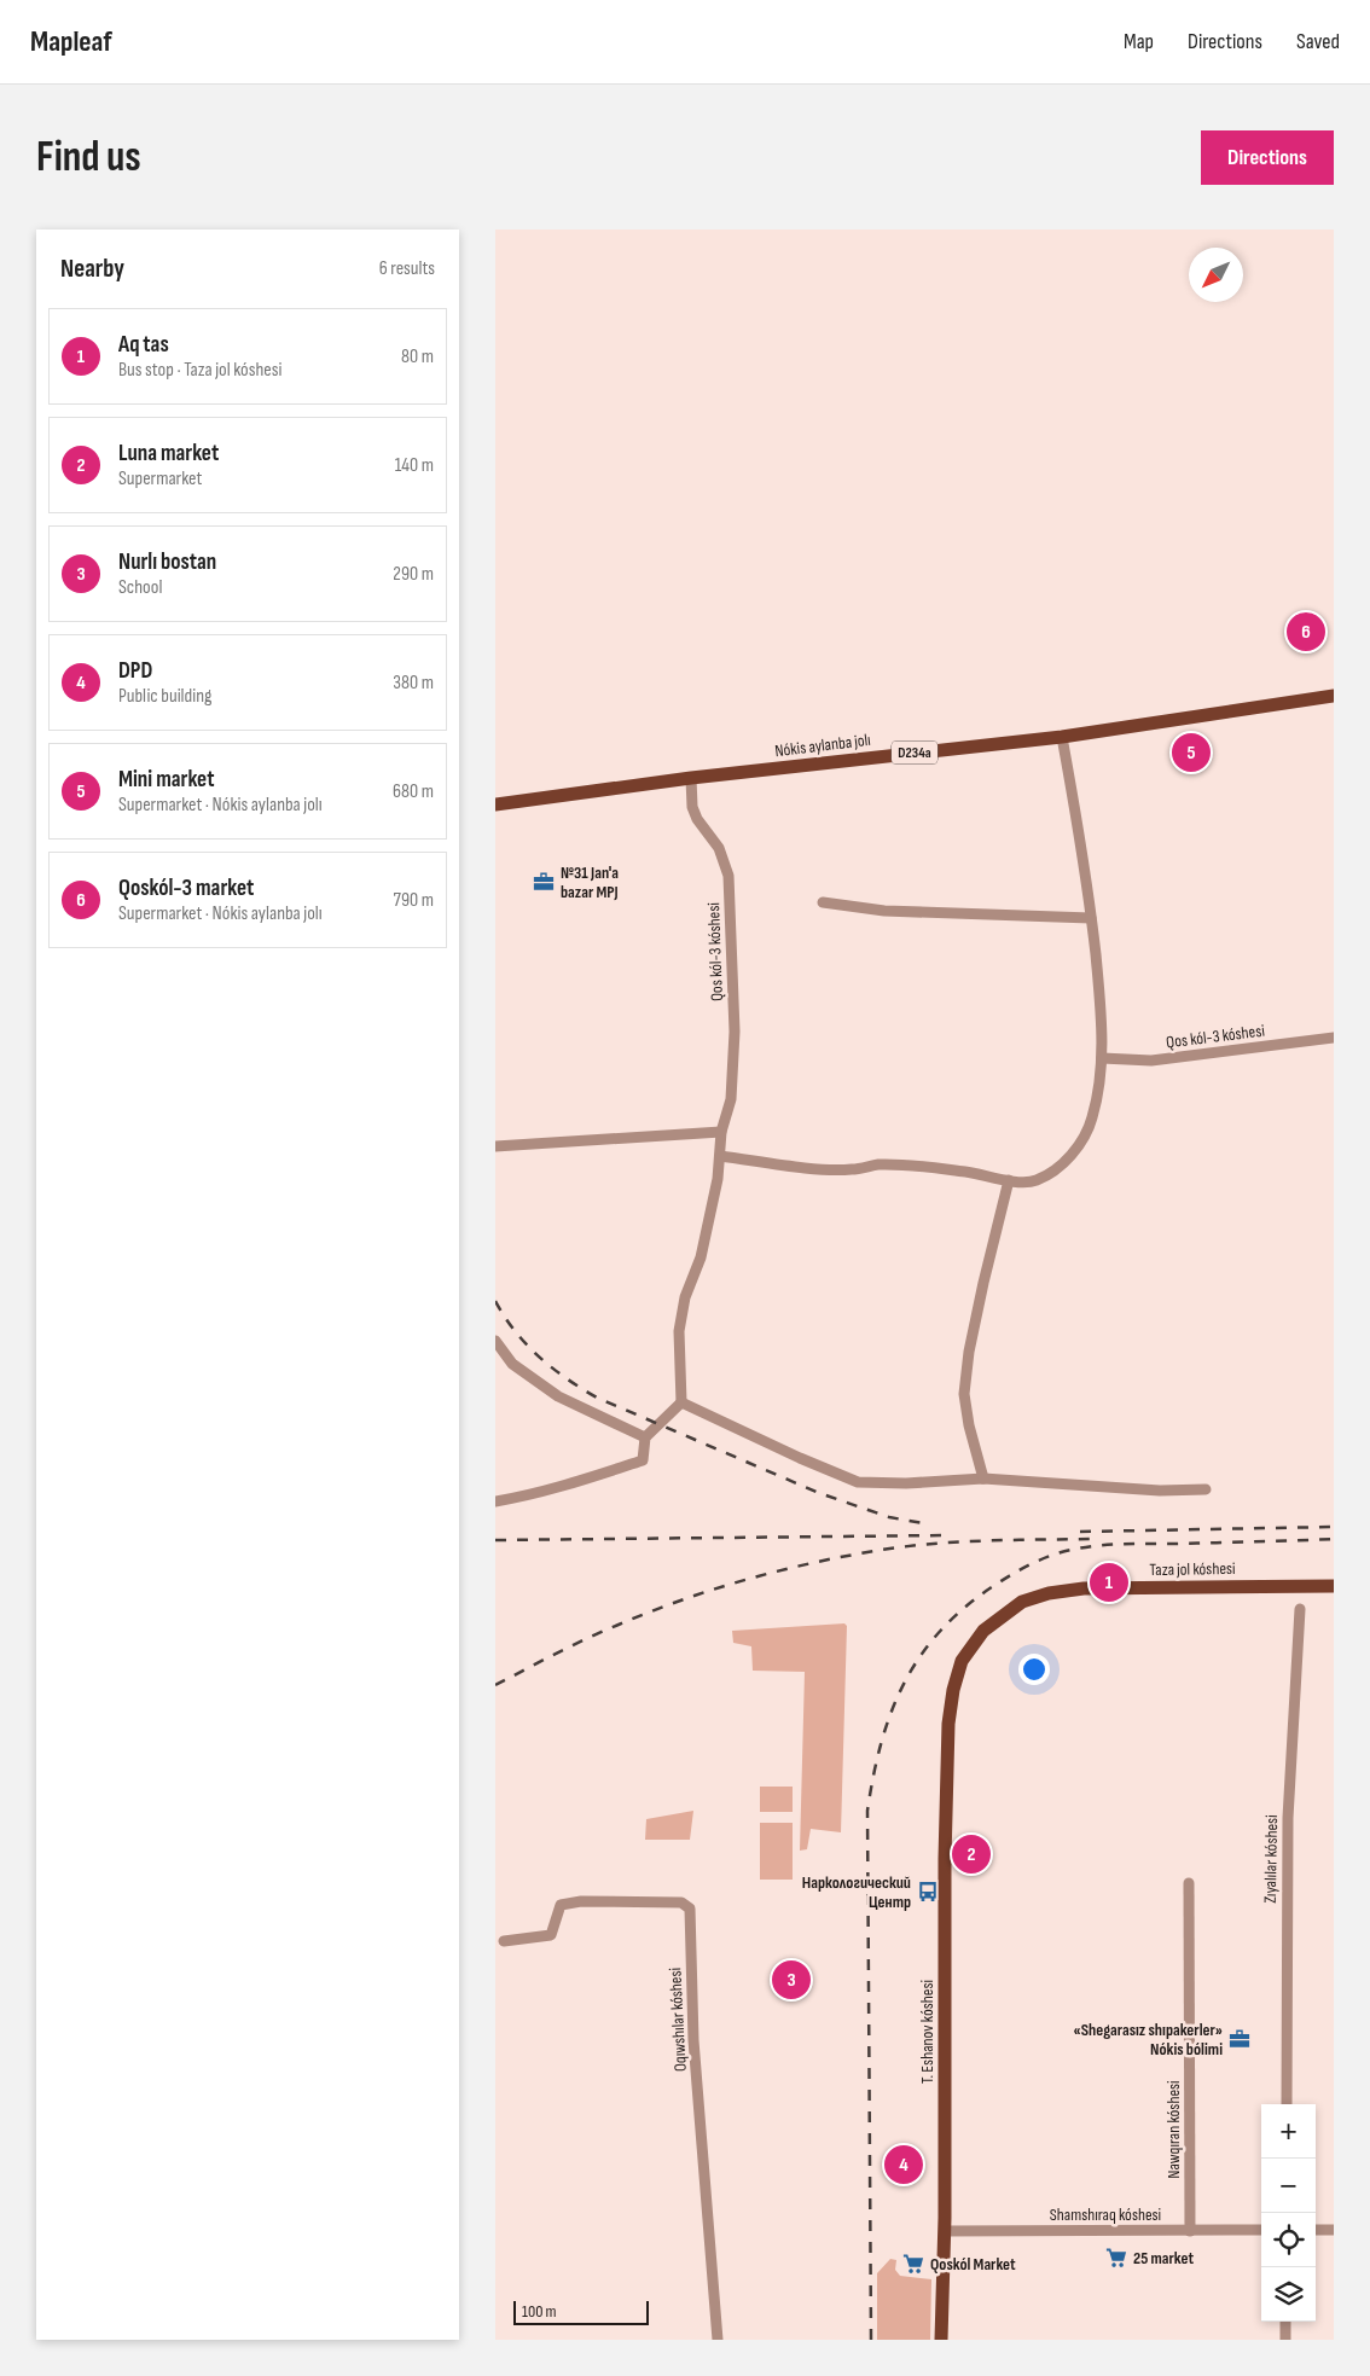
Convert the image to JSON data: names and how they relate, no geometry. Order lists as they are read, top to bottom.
{
  "streets": {
    "main road": [
      "Nókis aylanba jolı",
      "D234a",
      "Taza jol kóshesi",
      "T. Eshanov kóshesi"
    ],
    "street": [
      "Qos kól-3 kóshesi",
      "Zıyalılar kóshesi",
      "Oqıwshılar kóshesi",
      "Nawqıran kóshesi",
      "Shamshıraq kóshesi"
    ]
  },
  "crossings": [
    ["Nókis aylanba jolı", "Qos kól-3 kóshesi"],
    ["Taza jol kóshesi", "T. Eshanov kóshesi"],
    ["T. Eshanov kóshesi", "Shamshıraq kóshesi"],
    ["Nawqıran kóshesi", "Shamshıraq kóshesi"]
  ],
  "places": {
    "office": ["№31 Jan'a bazar MPJ", "«Shegarasız shıpakerler» Nókis bólimi"],
    "bus stop": ["Наркологический Центр"],
    "supermarket": ["25 market", "Qoskól Market"]
  },
  "scale_bar": "100 m",
  "north": "bottom left",
  "page": {
    "header": "Mapleaf",
    "nav": ["Map", "Directions", "Saved"],
    "buttons": "Directions",
    "title": "Find us",
    "heading": ["Nearby", "6 results"],
    "list": [
      {
        "mark": "1",
        "name": "Aq tas",
        "note": "Bus stop · Taza jol kóshesi",
        "value": "80 m"
      },
      {
        "mark": "2",
        "name": "Luna market",
        "note": "Supermarket",
        "value": "140 m"
      },
      {
        "mark": "3",
        "name": "Nurlı bostan",
        "note": "School",
        "value": "290 m"
      },
      {
        "mark": "4",
        "name": "DPD",
        "note": "Public building",
        "value": "380 m"
      },
      {
        "mark": "5",
        "name": "Mini market",
        "note": "Supermarket · Nókis aylanba jolı",
        "value": "680 m"
      },
      {
        "mark": "6",
        "name": "Qoskól-3 market",
        "note": "Supermarket · Nókis aylanba jolı",
        "value": "790 m"
      }
    ],
    "pins": [
      "6",
      "5",
      "1",
      "2",
      "3",
      "4"
    ],
    "map_buttons": ["+", "−"],
    "scale": "100 m"
  }
}
